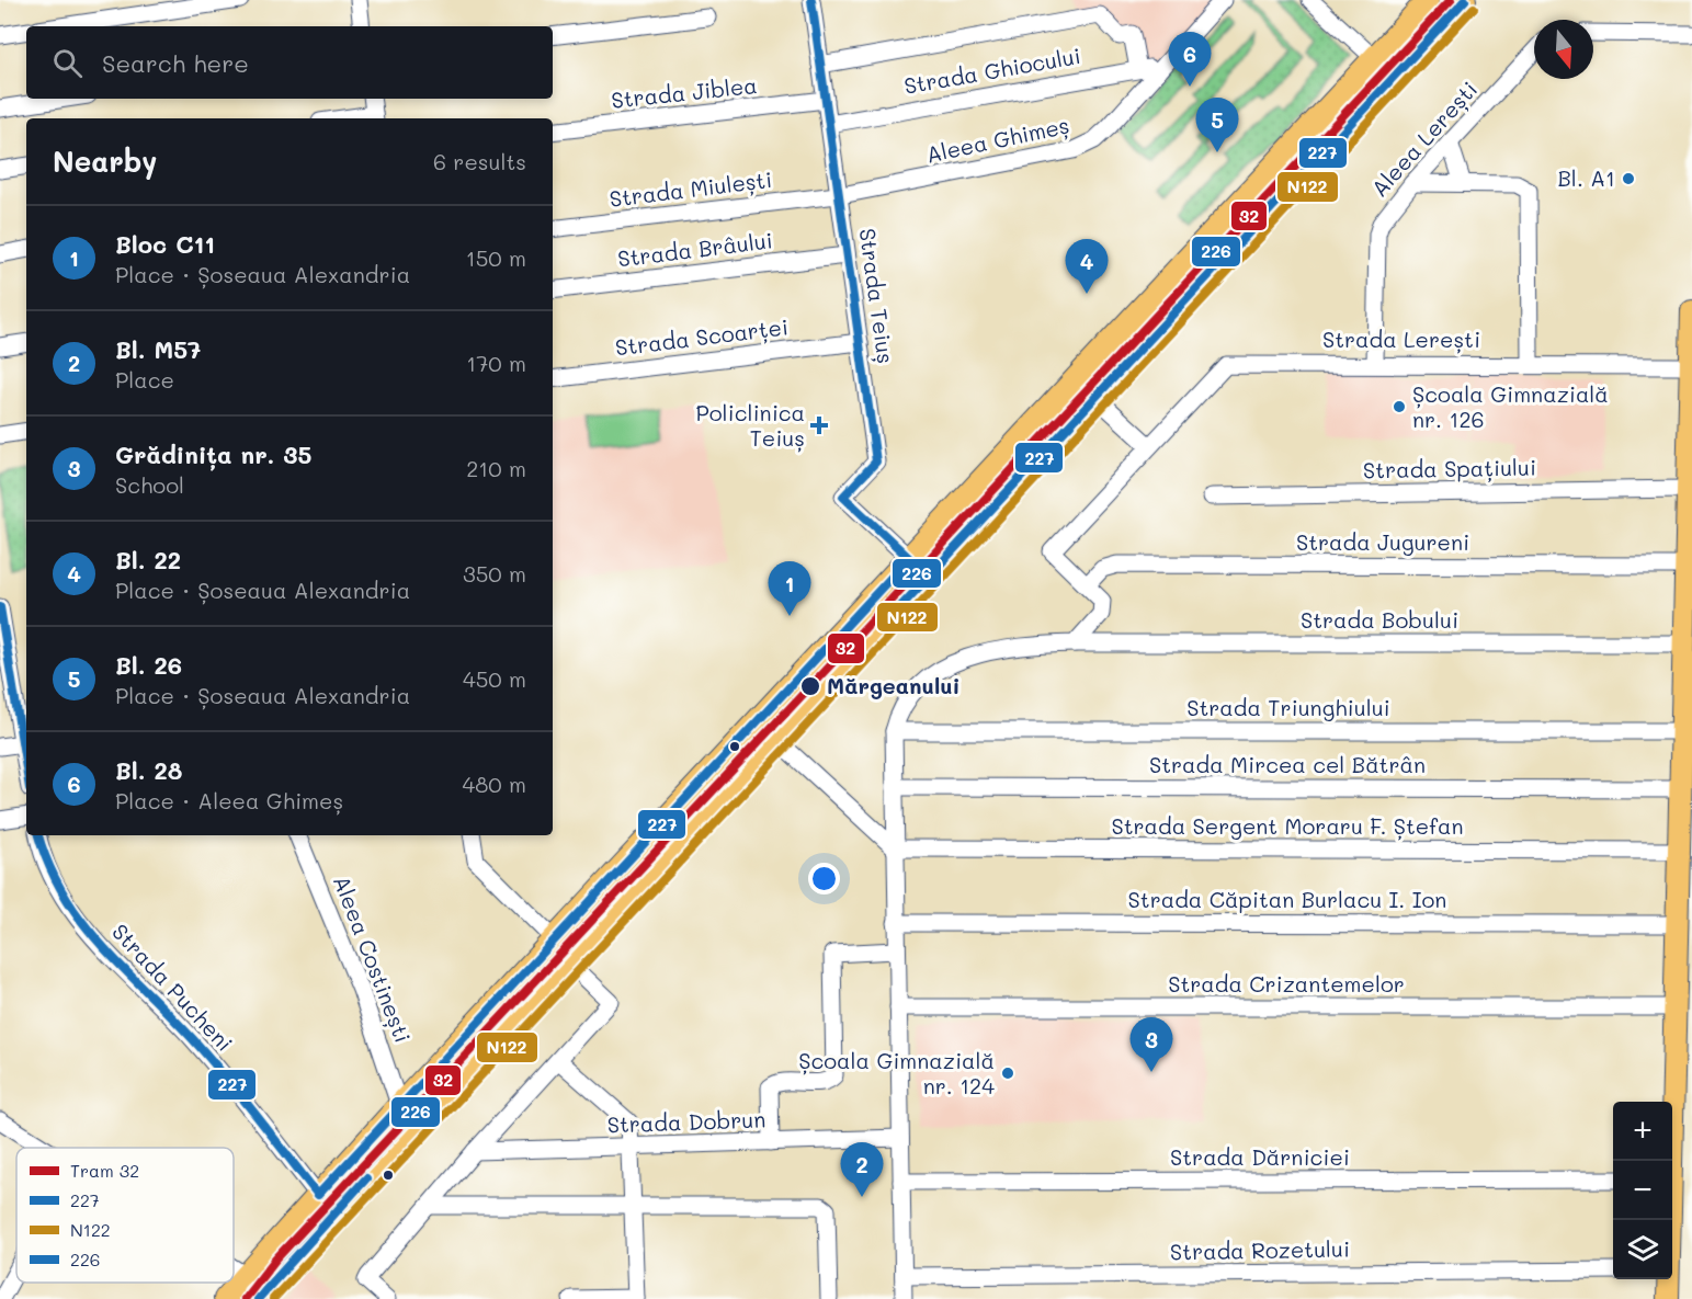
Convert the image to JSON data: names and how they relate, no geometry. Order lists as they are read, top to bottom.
{
  "streets": {
    "street": [
      "Strada Ghiocului",
      "Strada Jiblea",
      "Aleea Lerești",
      "Aleea Ghimeș",
      "Strada Miulești",
      "Strada Brâului",
      "Strada Teiuș",
      "Strada Scoarței",
      "Strada Lerești",
      "Strada Spațiului",
      "Strada Jugureni",
      "Strada Bobului",
      "Strada Triunghiului",
      "Strada Mircea cel Bătrân",
      "Strada Sergent Moraru F. Ștefan",
      "Strada Căpitan Burlacu I. Ion",
      "Aleea Costinești",
      "Strada Crizantemelor",
      "Strada Pucheni",
      "Strada Dobrun",
      "Strada Dărniciei",
      "Strada Rozetului"
    ]
  },
  "crossings": [
    ["Strada Ghiocului", "Aleea Ghimeș"],
    ["Strada Ghiocului", "Strada Teiuș"],
    ["Strada Jiblea", "Strada Teiuș"],
    ["Aleea Lerești", "Strada Lerești"],
    ["Aleea Ghimeș", "Strada Miulești"],
    ["Aleea Ghimeș", "Strada Teiuș"],
    ["Strada Miulești", "Strada Teiuș"],
    ["Strada Brâului", "Strada Teiuș"],
    ["Strada Teiuș", "Strada Scoarței"],
    ["Strada Lerești", "Strada Jugureni"],
    ["Strada Lerești", "Strada Bobului"]
  ],
  "places": {
    "other": [
      "Bl. A1",
      "Școala Gimnazială nr. 126",
      "Mărgeanului",
      "Școala Gimnazială nr. 124"
    ],
    "health": ["Policlinica Teiuș"]
  },
  "lines": [
    "tram line 32",
    "transit line 227",
    "transit line 226",
    "transit line N122"
  ],
  "legend": [
    "Tram 32",
    "227",
    "N122",
    "226"
  ],
  "north": "bottom",
  "page": {
    "search": "Search here",
    "pins": [
      "6",
      "5",
      "4",
      "1",
      "3",
      "2"
    ],
    "heading": ["Nearby", "6 results"],
    "list": [
      {
        "mark": "1",
        "name": "Bloc C11",
        "note": "Place · Șoseaua Alexandria",
        "value": "150 m"
      },
      {
        "mark": "2",
        "name": "Bl. M57",
        "note": "Place",
        "value": "170 m"
      },
      {
        "mark": "3",
        "name": "Grădinița nr. 35",
        "note": "School",
        "value": "210 m"
      },
      {
        "mark": "4",
        "name": "Bl. 22",
        "note": "Place · Șoseaua Alexandria",
        "value": "350 m"
      },
      {
        "mark": "5",
        "name": "Bl. 26",
        "note": "Place · Șoseaua Alexandria",
        "value": "450 m"
      },
      {
        "mark": "6",
        "name": "Bl. 28",
        "note": "Place · Aleea Ghimeș",
        "value": "480 m"
      }
    ],
    "map_buttons": ["+", "−"]
  }
}
